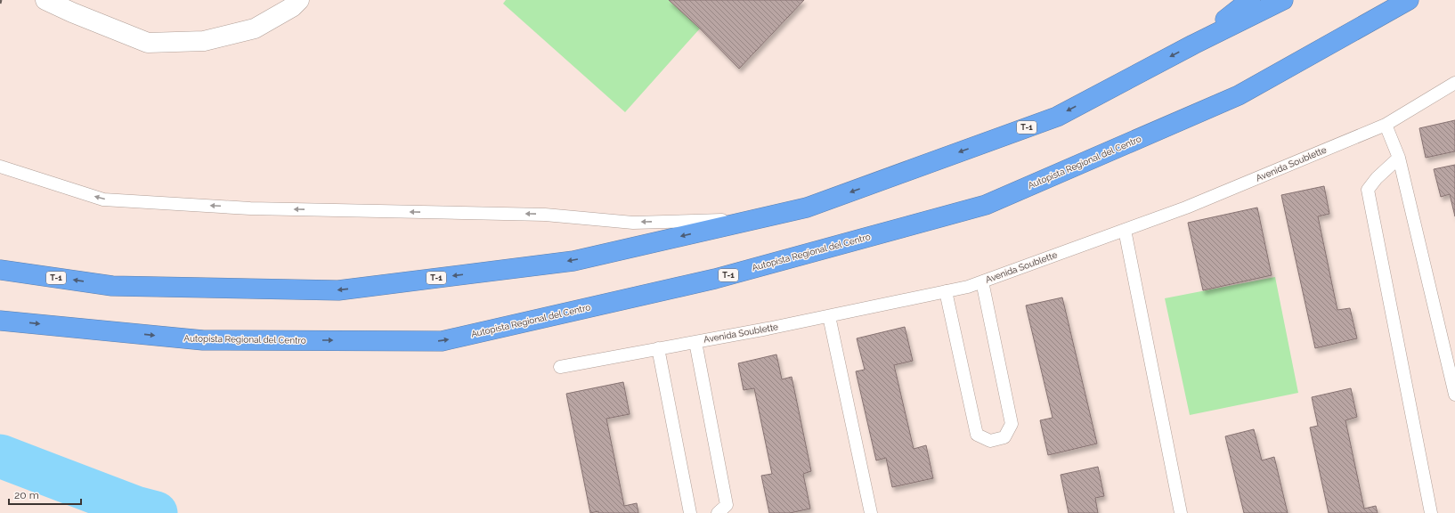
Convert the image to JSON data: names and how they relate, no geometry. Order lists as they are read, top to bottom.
{
  "streets": {
    "highway": ["T-1", "Autopista Regional del Centro"],
    "lane": ["Avenida Soublette"]
  },
  "scale_bar": "20 m"
}
